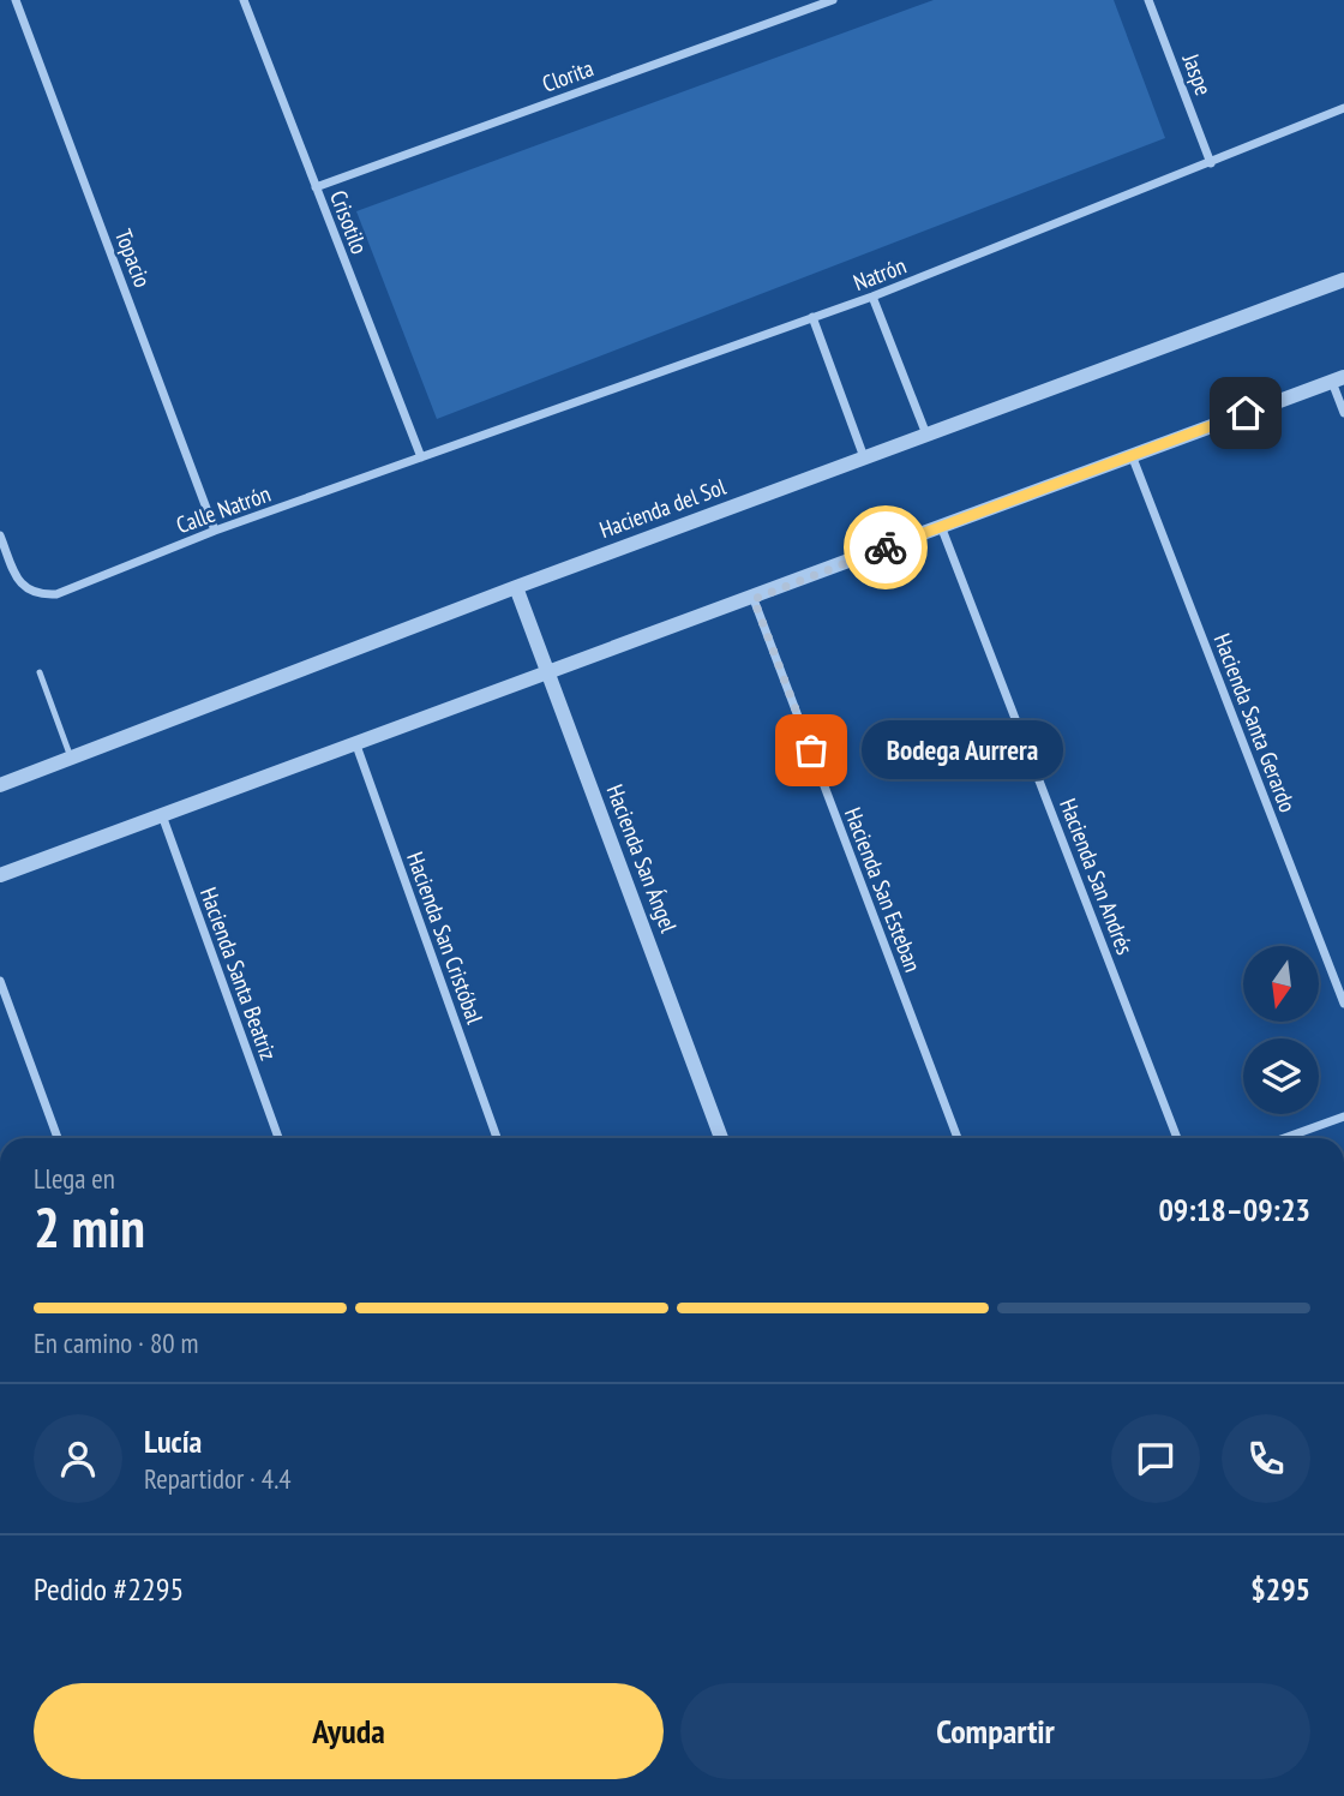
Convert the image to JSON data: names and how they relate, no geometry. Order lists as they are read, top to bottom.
{
  "streets": {
    "street": [
      "Jaspe",
      "Clorita",
      "Crisotilo",
      "Topacio",
      "Natrón",
      "Hacienda del Sol",
      "Calle Natrón",
      "Hacienda Santa Gerardo",
      "Hacienda San Ángel",
      "Hacienda San Andrés",
      "Hacienda San Esteban",
      "Hacienda San Cristóbal",
      "Hacienda Santa Beatriz"
    ]
  },
  "crossings": [
    ["Jaspe", "Natrón"],
    ["Clorita", "Crisotilo"],
    ["Crisotilo", "Natrón"],
    ["Crisotilo", "Calle Natrón"],
    ["Topacio", "Calle Natrón"],
    ["Natrón", "Calle Natrón"],
    ["Hacienda del Sol", "Hacienda San Ángel"]
  ],
  "places": ["Bodega Aurrera"],
  "north": "bottom",
  "page": {
    "bubble": "Bodega Aurrera",
    "heading": ["2 min", "Llega en", "09:18–09:23"],
    "panel": [
      "Lucía",
      "Repartidor · 4.4",
      "Pedido #2295",
      "$295"
    ],
    "bar": "En camino · 80 m",
    "buttons": ["Ayuda", "Compartir"]
  }
}
